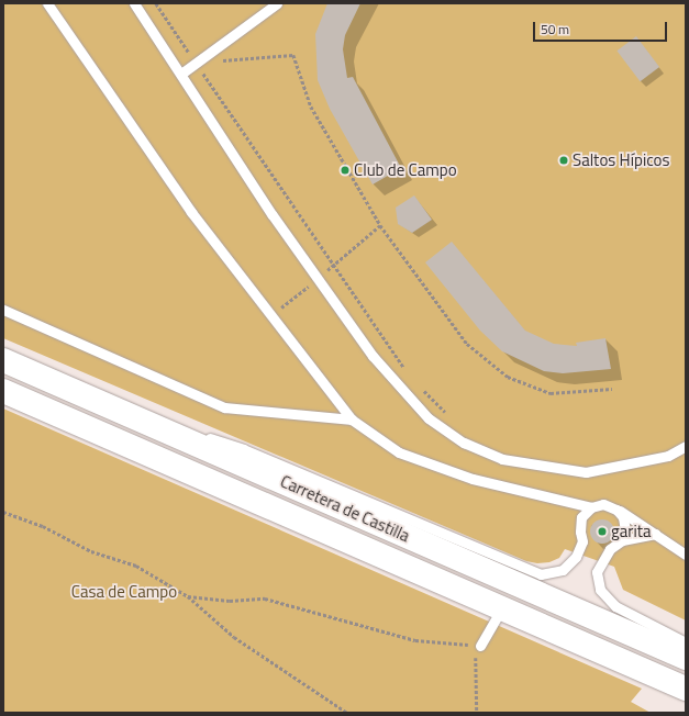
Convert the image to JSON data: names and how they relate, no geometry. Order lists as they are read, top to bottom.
{
  "streets": {
    "highway": ["Carretera de Castilla"]
  },
  "parks": ["Casa de Campo"],
  "places": ["Saltos Hípicos", "Club de Campo", "garita"],
  "scale_bar": "50 m"
}
